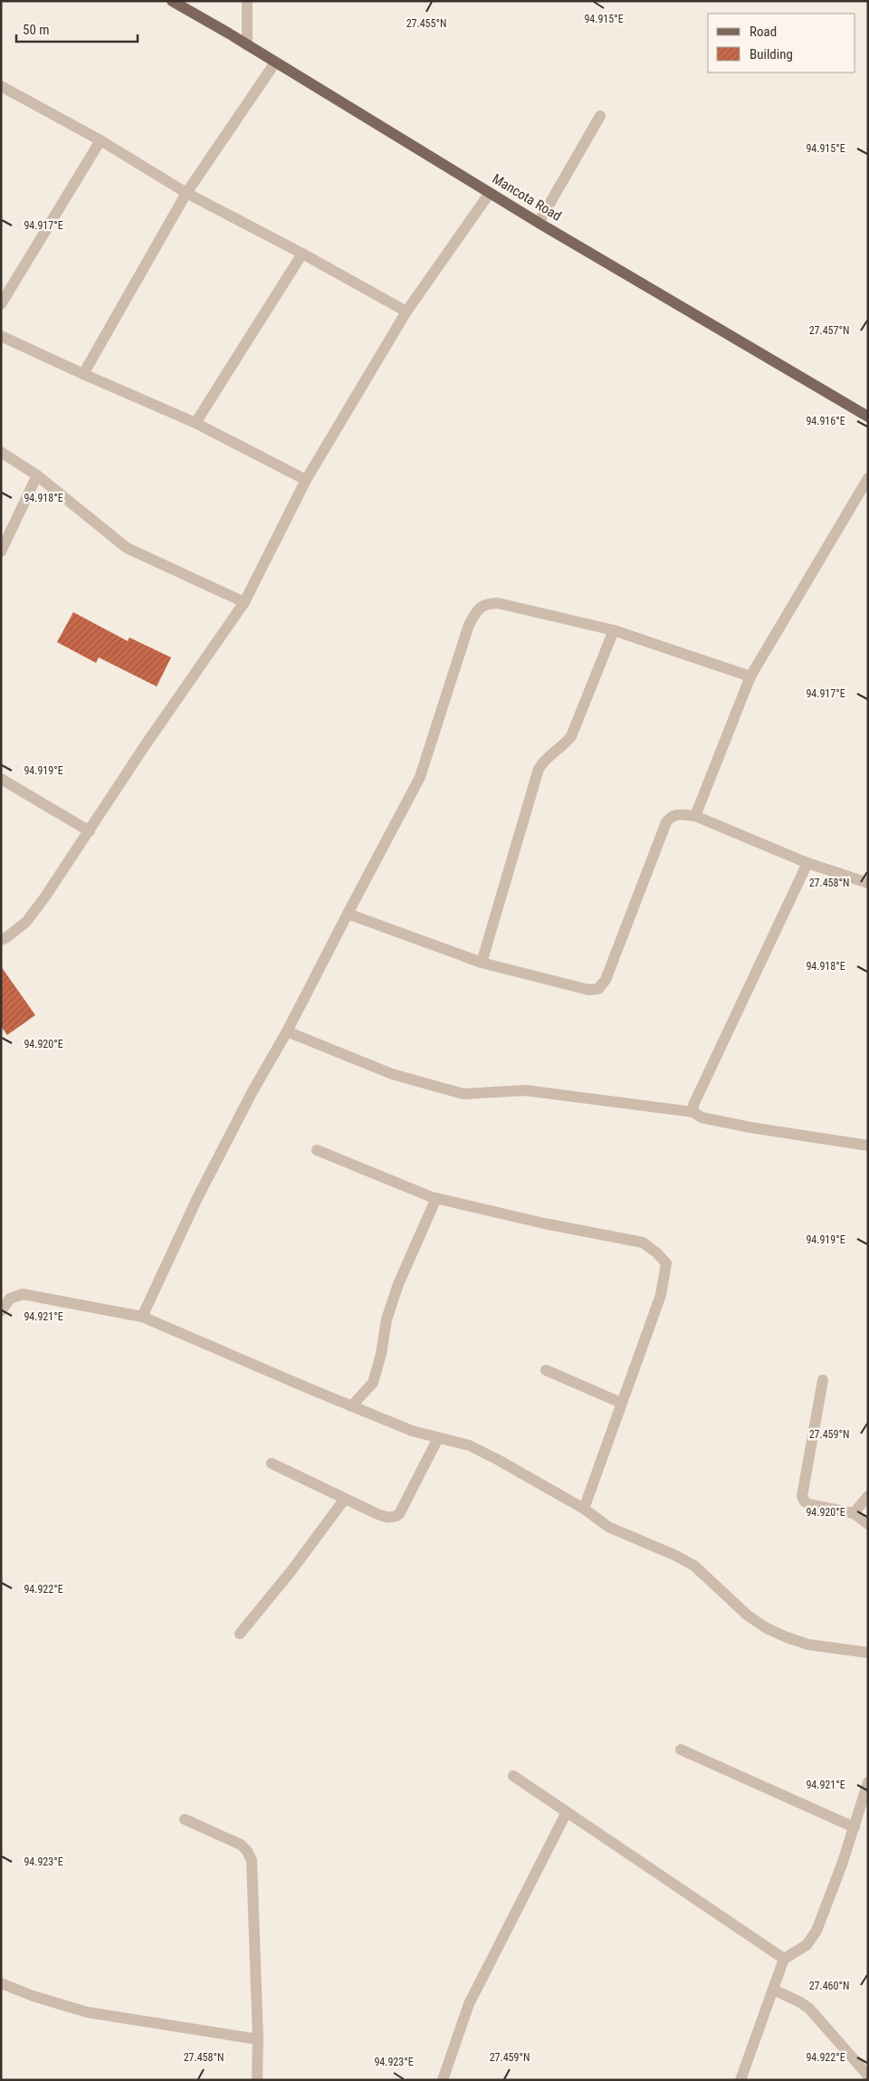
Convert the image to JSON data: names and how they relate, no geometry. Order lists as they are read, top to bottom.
{
  "streets": {
    "main road": ["Mancota Road"]
  },
  "legend": ["Road", "Building"],
  "scale_bar": "50 m",
  "coordinates": [
    "94.915°E",
    "27.455°N",
    "94.917°E",
    "27.457°N",
    "94.916°E",
    "94.918°E",
    "94.919°E",
    "27.458°N",
    "94.920°E",
    "94.921°E",
    "27.459°N",
    "94.922°E",
    "94.923°E",
    "27.460°N"
  ]
}
